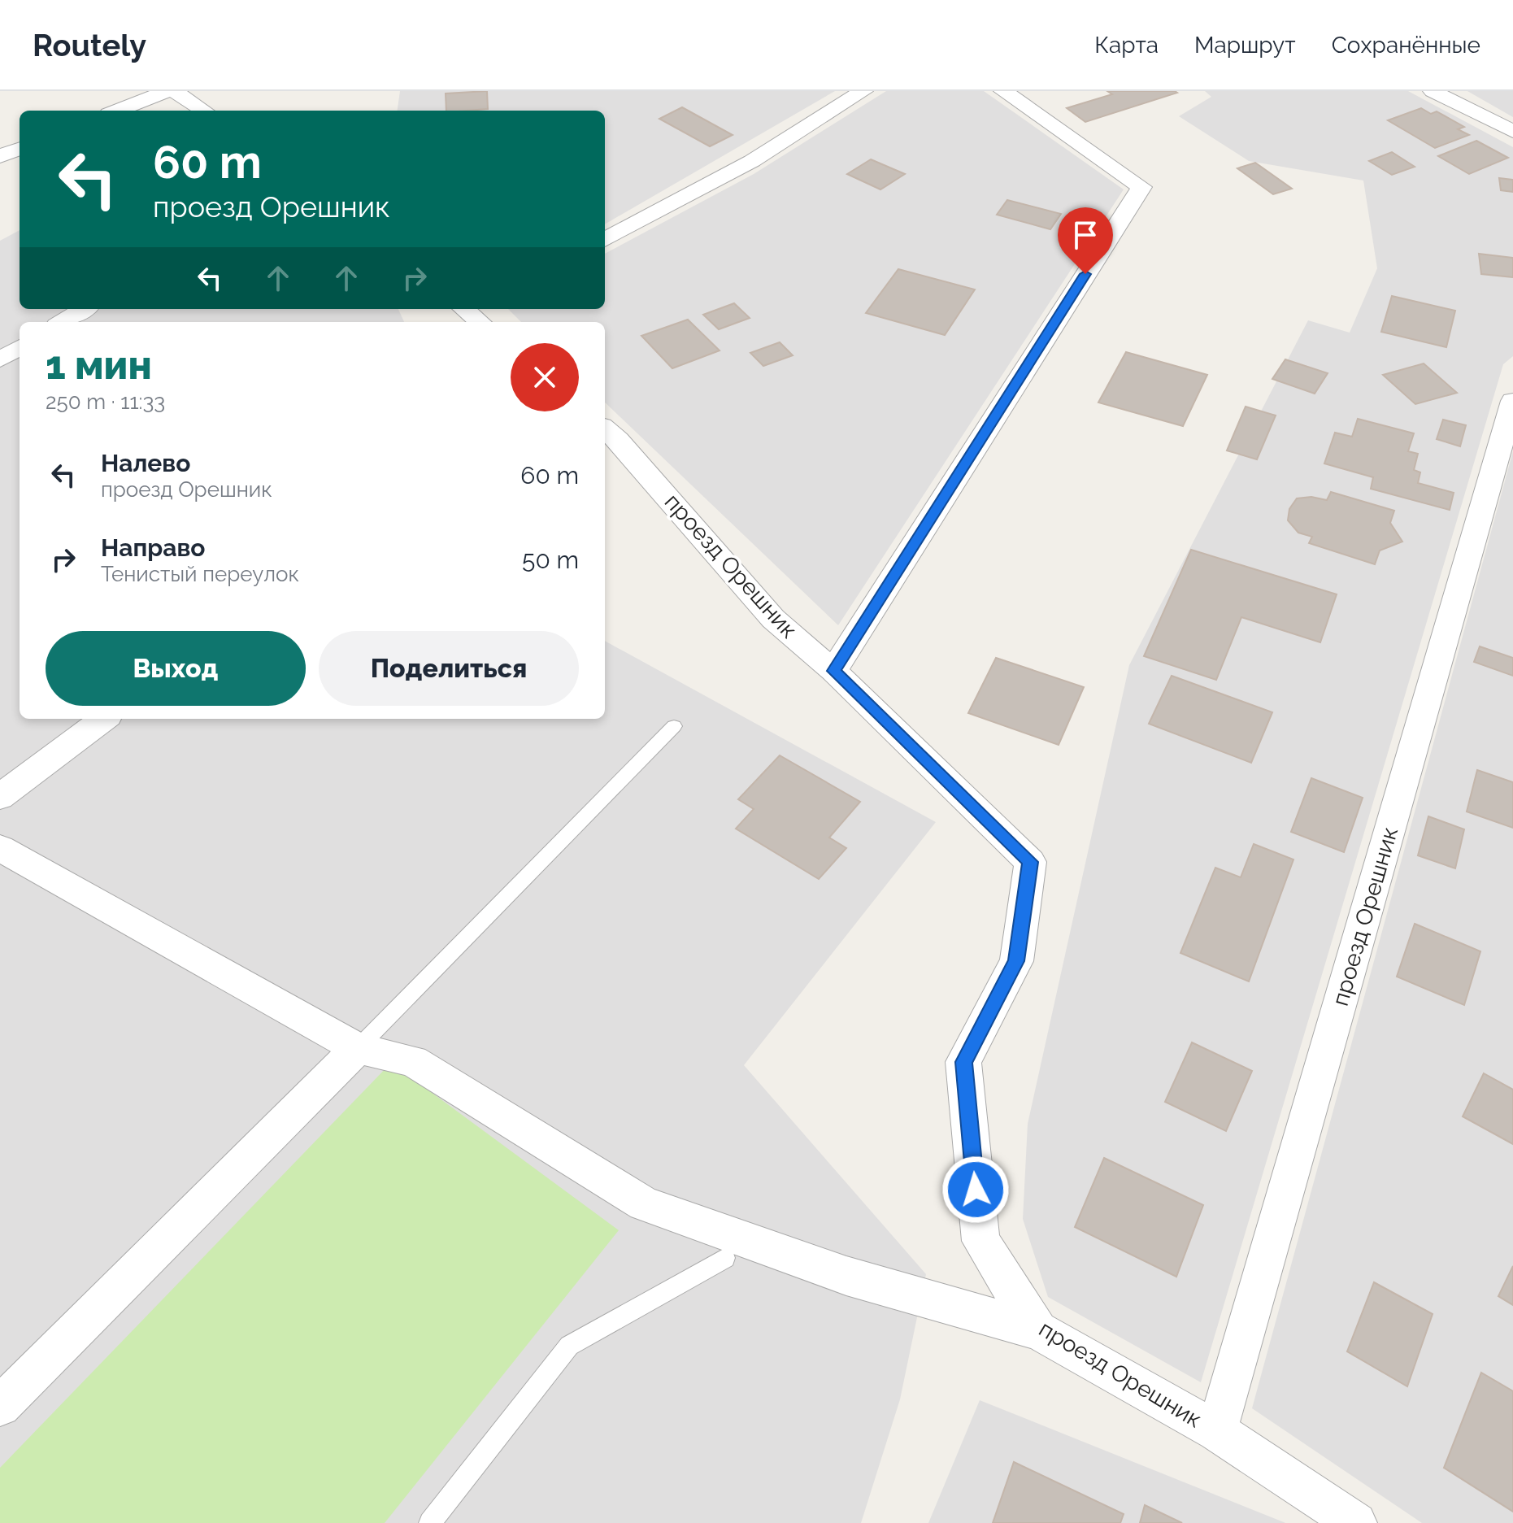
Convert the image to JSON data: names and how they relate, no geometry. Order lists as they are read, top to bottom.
{
  "streets": {
    "street": ["проезд Орешник"]
  },
  "page": {
    "header": "Routely",
    "nav": ["Карта", "Маршрут", "Сохранённые"],
    "turn": ["60 m", "проезд Орешник"],
    "heading": ["1 мин", "250 m · 11:33"],
    "list": [
      {
        "name": "Налево",
        "note": "проезд Орешник",
        "value": "60 m"
      },
      {
        "name": "Направо",
        "note": "Тенистый переулок",
        "value": "50 m"
      }
    ],
    "buttons": ["Выход", "Поделиться"]
  }
}
